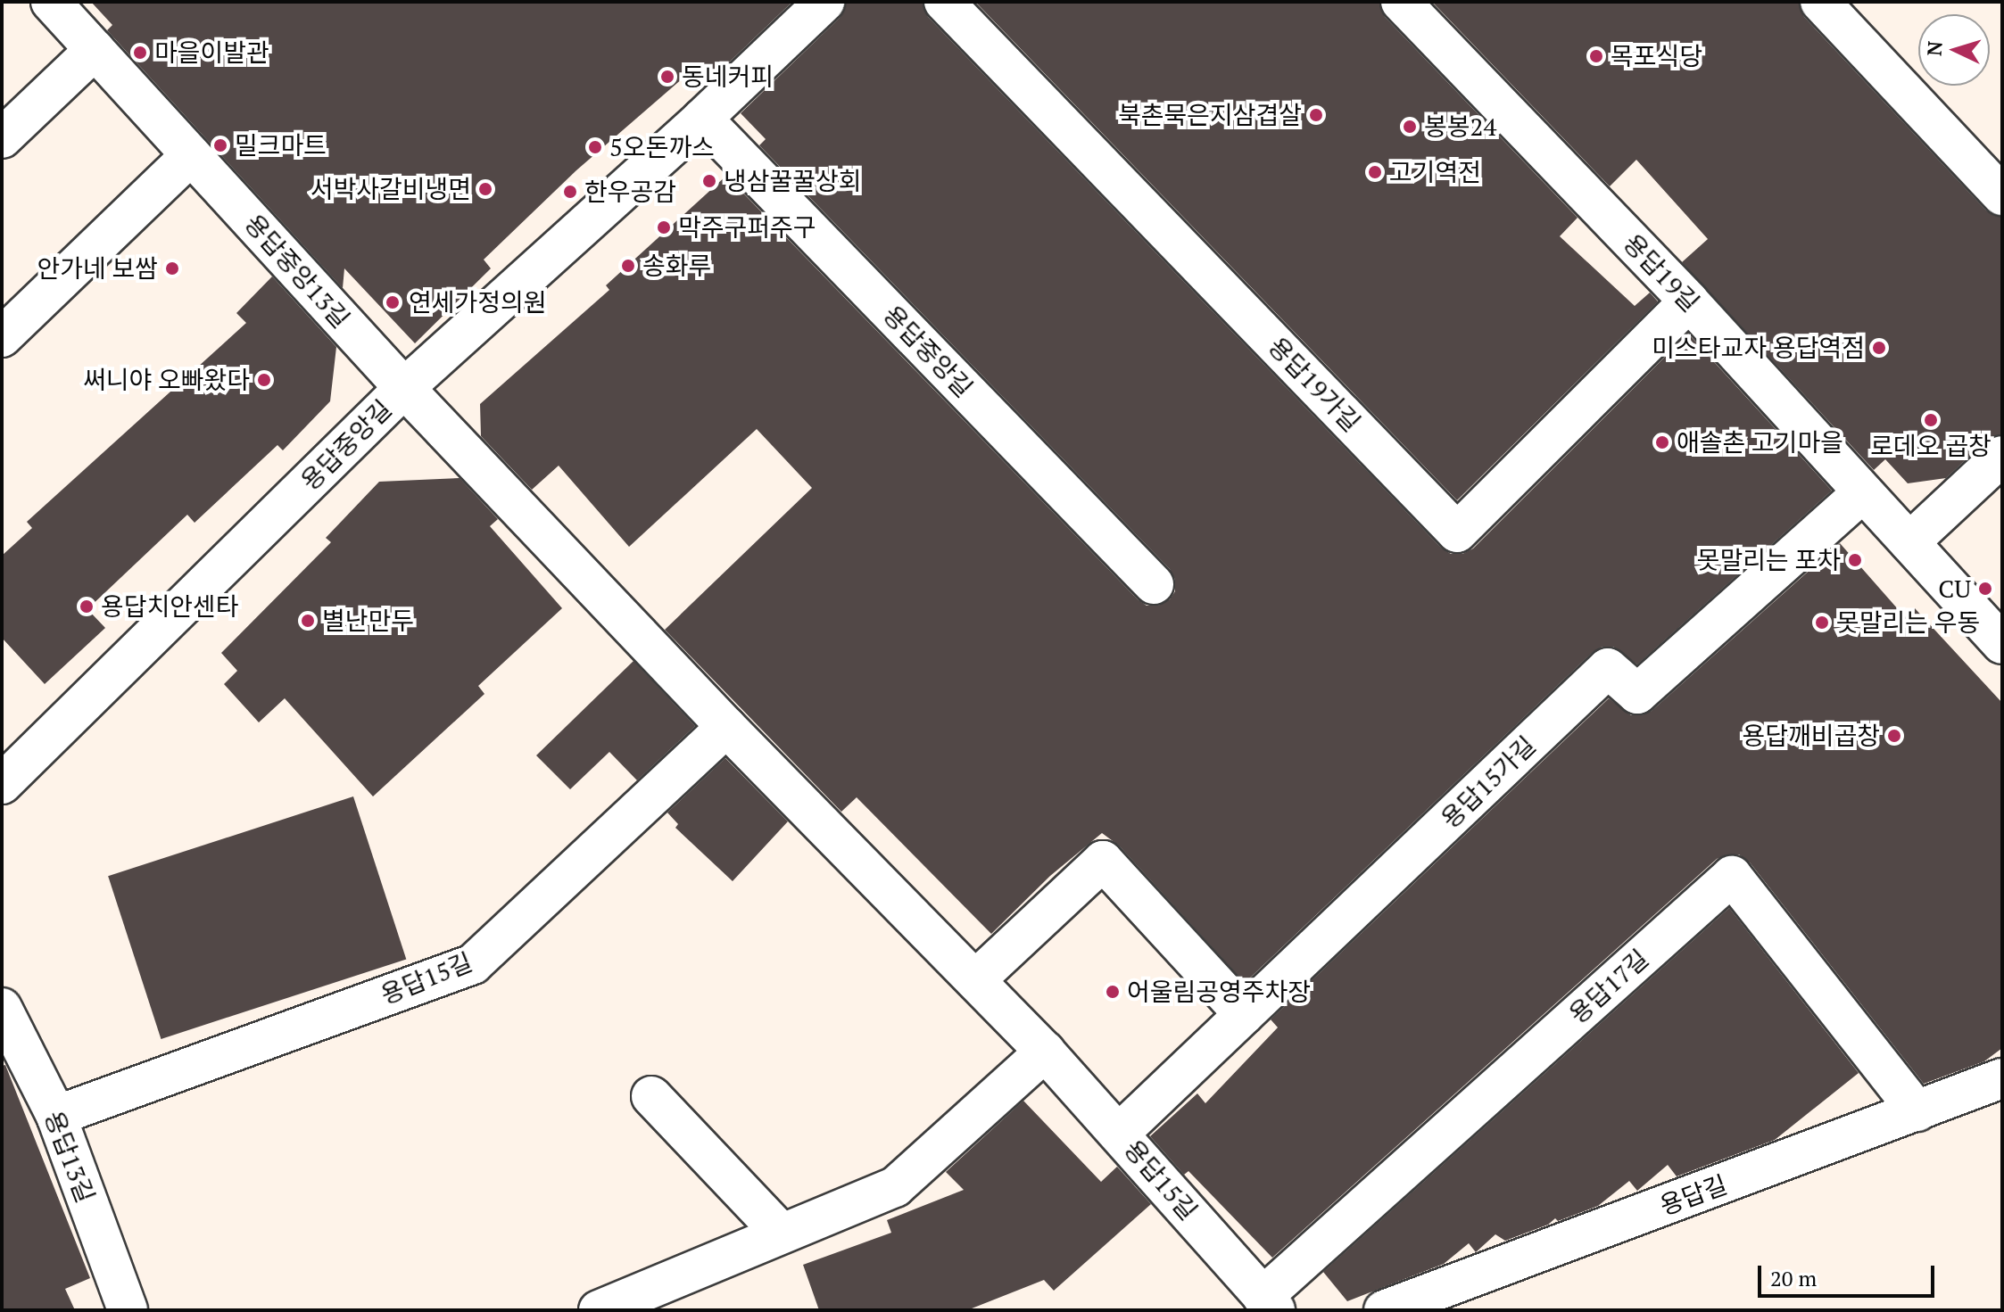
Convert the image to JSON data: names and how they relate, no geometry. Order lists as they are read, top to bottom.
{
  "streets": {
    "street": [
      "용답중앙13길",
      "용답19길",
      "용답중앙길",
      "용답19가길",
      "용답15가길",
      "용답15길",
      "용답17길",
      "용답13길",
      "용답길"
    ]
  },
  "crossings": [
    ["용답중앙13길", "용답중앙길"],
    ["용답중앙13길", "용답15길"],
    ["용답19길", "용답19가길"],
    ["용답19길", "용답15가길"],
    ["용답중앙길", "용답15길"],
    ["용답15가길", "용답15길"],
    ["용답15길", "용답17길"],
    ["용답15길", "용답13길"],
    ["용답17길", "용답길"]
  ],
  "places": [
    "마을이발관",
    "목포식당",
    "동네커피",
    "북촌묵은지삼겹살",
    "봉봉24",
    "밀크마트",
    "5오돈까스",
    "고기역전",
    "냉삼꿀꿀상회",
    "서박사갈비냉면",
    "한우공감",
    "막주구퍼주구",
    "송화루",
    "안가네 보쌈",
    "연세가정의원",
    "미스타교자 용답역점",
    "써니야 오빠왔다",
    "로데오 곱창",
    "애솔촌 고기마을",
    "못말리는 포차",
    "CU",
    "용답치안센타",
    "별난만두",
    "못말리는 우동",
    "용답깨비곱창",
    "어울림공영주차장"
  ],
  "scale_bar": "20 m",
  "north": "left"
}
